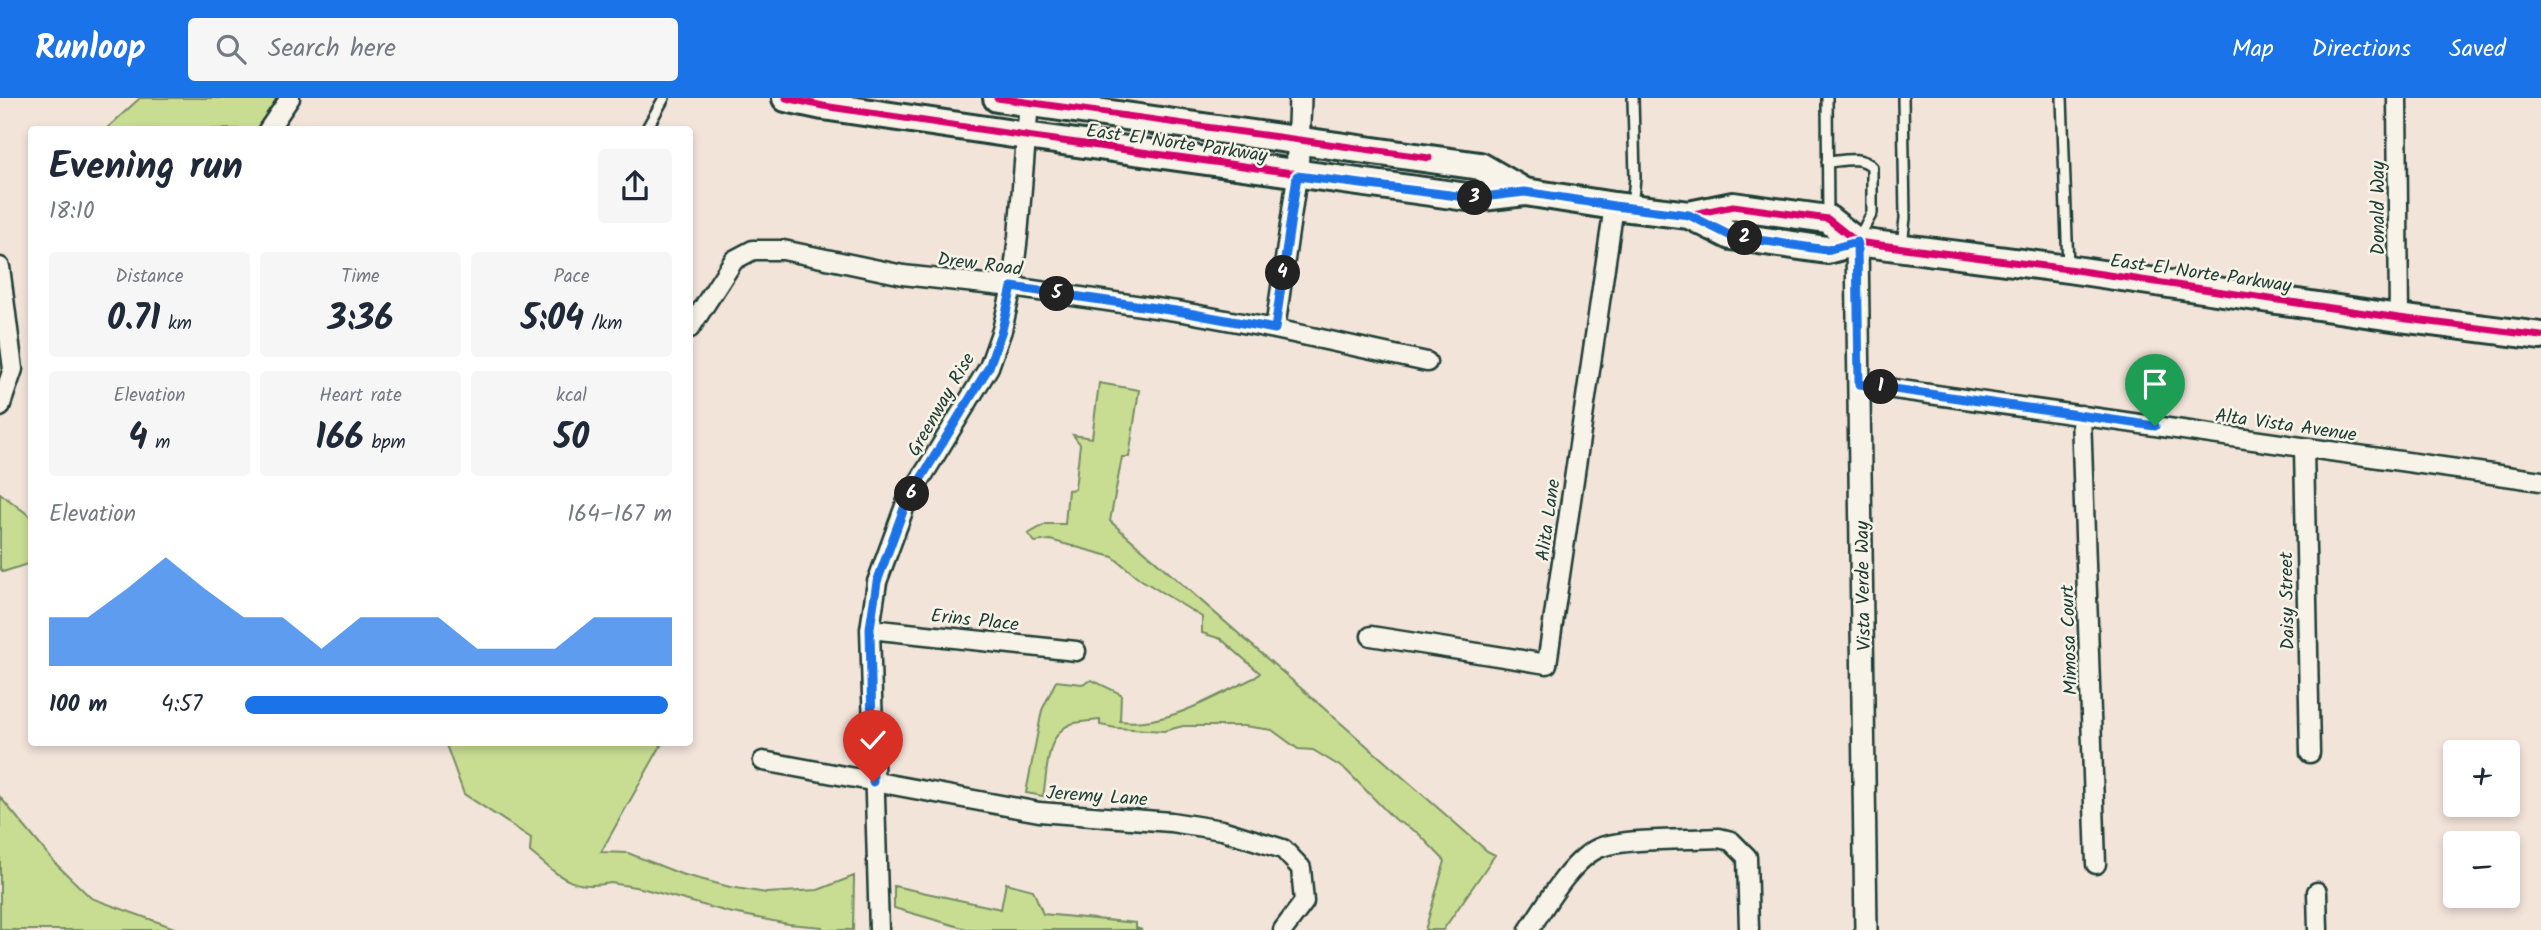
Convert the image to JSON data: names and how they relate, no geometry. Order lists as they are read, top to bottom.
{
  "streets": {
    "main road": ["East El Norte Parkway"],
    "street": [
      "Donald Way",
      "Drew Road",
      "Greenway Rise",
      "Alta Vista Avenue",
      "Alita Lane",
      "Vista Verde Way",
      "Daisy Street",
      "Erins Place",
      "Mimosa Court",
      "Jeremy Lane"
    ]
  },
  "crossings": [
    ["East El Norte Parkway", "Donald Way"],
    ["East El Norte Parkway", "Greenway Rise"],
    ["East El Norte Parkway", "Alita Lane"],
    ["East El Norte Parkway", "Vista Verde Way"],
    ["Drew Road", "Greenway Rise"],
    ["Greenway Rise", "Erins Place"],
    ["Greenway Rise", "Jeremy Lane"],
    ["Alta Vista Avenue", "Vista Verde Way"],
    ["Alta Vista Avenue", "Daisy Street"],
    ["Alta Vista Avenue", "Mimosa Court"]
  ],
  "page": {
    "header": "Runloop",
    "search": "Search here",
    "nav": ["Map", "Directions", "Saved"],
    "heading": ["Evening run", "18:10"],
    "pins": [
      "3",
      "2",
      "4",
      "5",
      "1",
      "6"
    ],
    "stats": [
      ["Distance", "0.71 km"],
      ["Time", "3:36"],
      ["Pace", "5:04 /km"],
      ["Elevation", "4 m"],
      ["Heart rate", "166 bpm"],
      ["kcal", "50"]
    ],
    "chart": ["Elevation", "164–167 m"],
    "list": [
      {
        "name": "100 m",
        "note": "4:57"
      }
    ],
    "map_buttons": ["+", "−"]
  }
}
